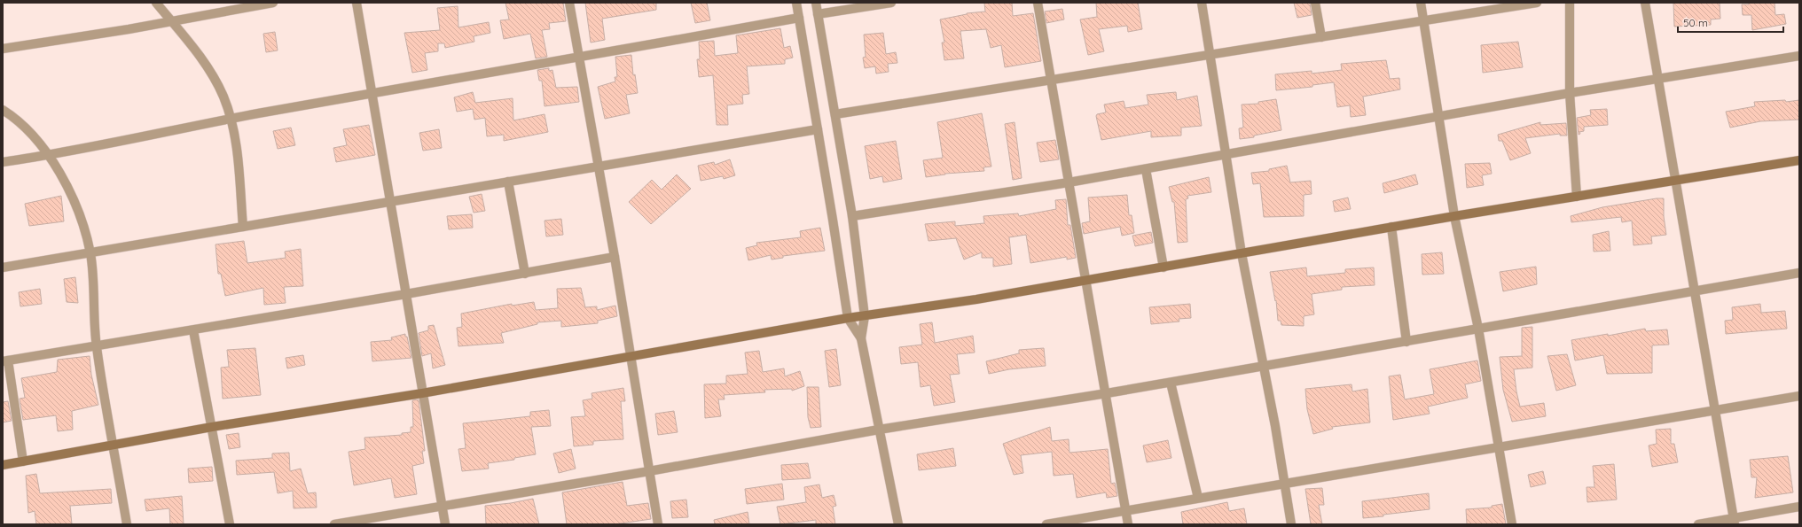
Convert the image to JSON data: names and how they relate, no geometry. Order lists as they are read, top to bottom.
{
  "scale_bar": "50 m"
}
